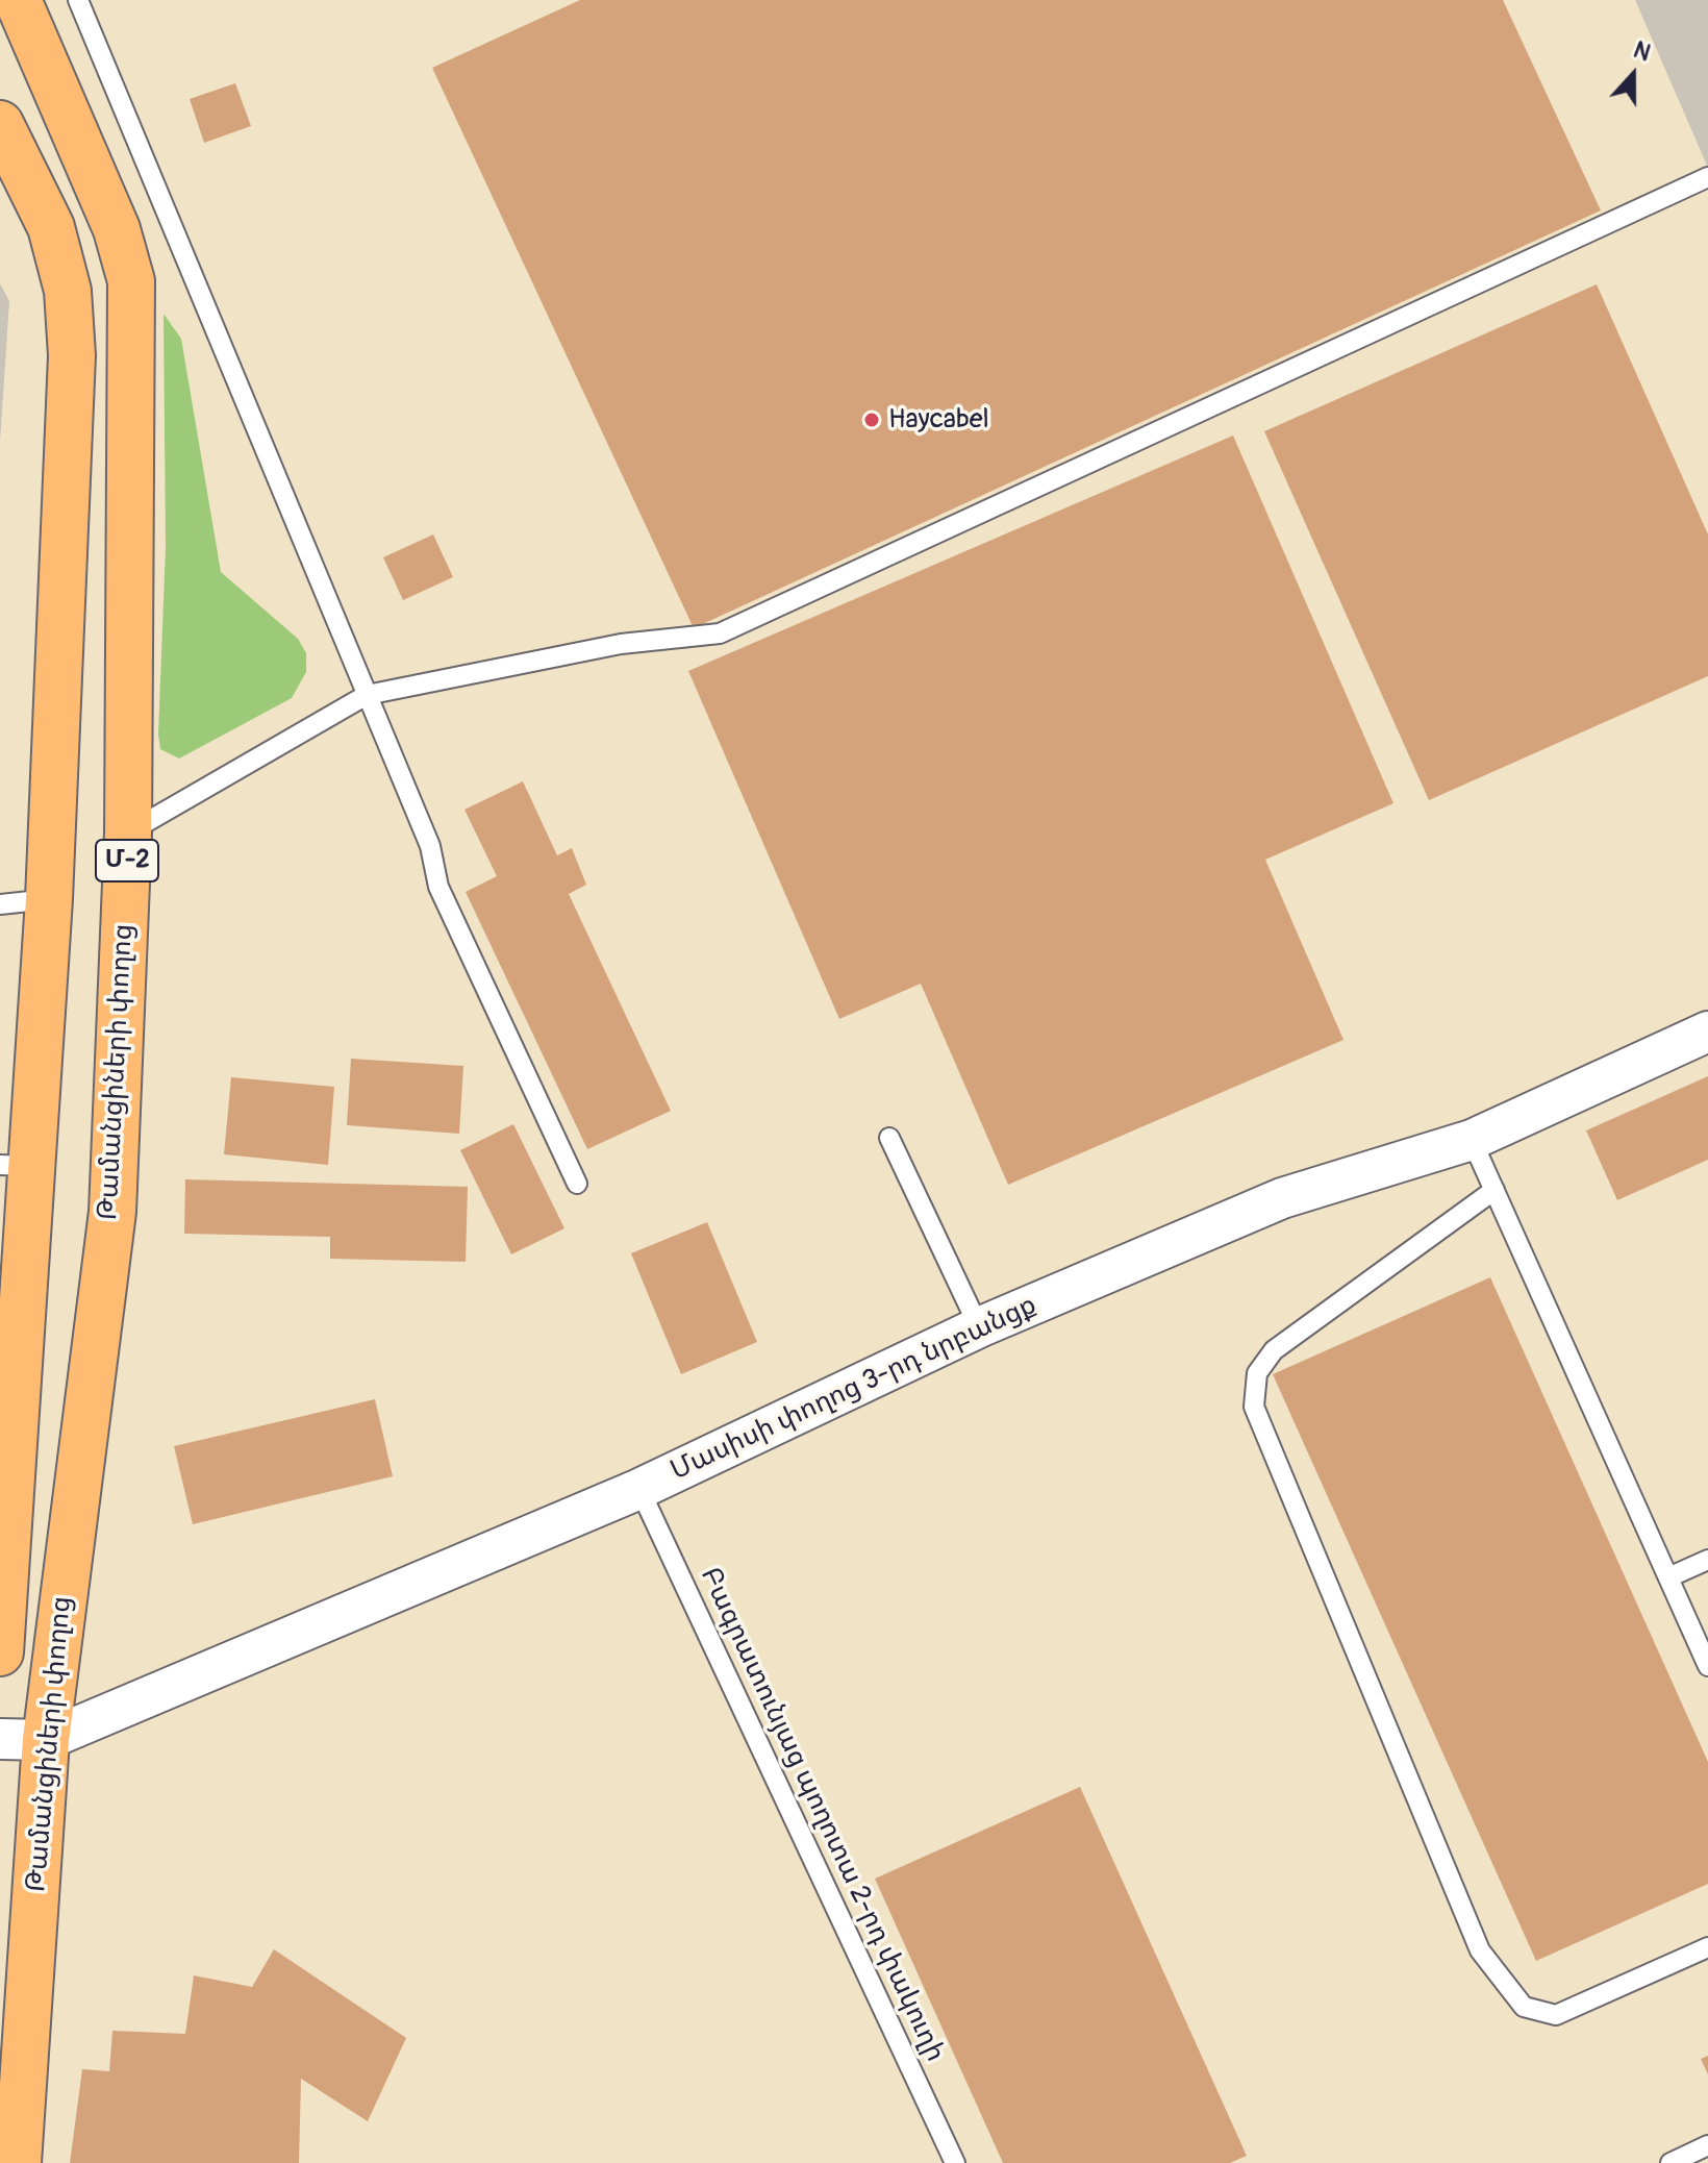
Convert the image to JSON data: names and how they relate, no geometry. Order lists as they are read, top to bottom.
{
  "streets": {
    "main road": ["Մ-2", "Թամանցիների փողոց"],
    "street": ["Մասիսի փողոց 3-րդ նրբանցք"],
    "lane": ["Բագրատունյաց պողոտա 2-րդ փակուղի"]
  },
  "crossings": [
    ["Թամանցիների փողոց", "Մասիսի փողոց 3-րդ նրբանցք"],
    ["Մասիսի փողոց 3-րդ նրբանցք", "Բագրատունյաց պողոտա 2-րդ փակուղի"]
  ],
  "places": ["Haycabel"],
  "north": "top"
}
